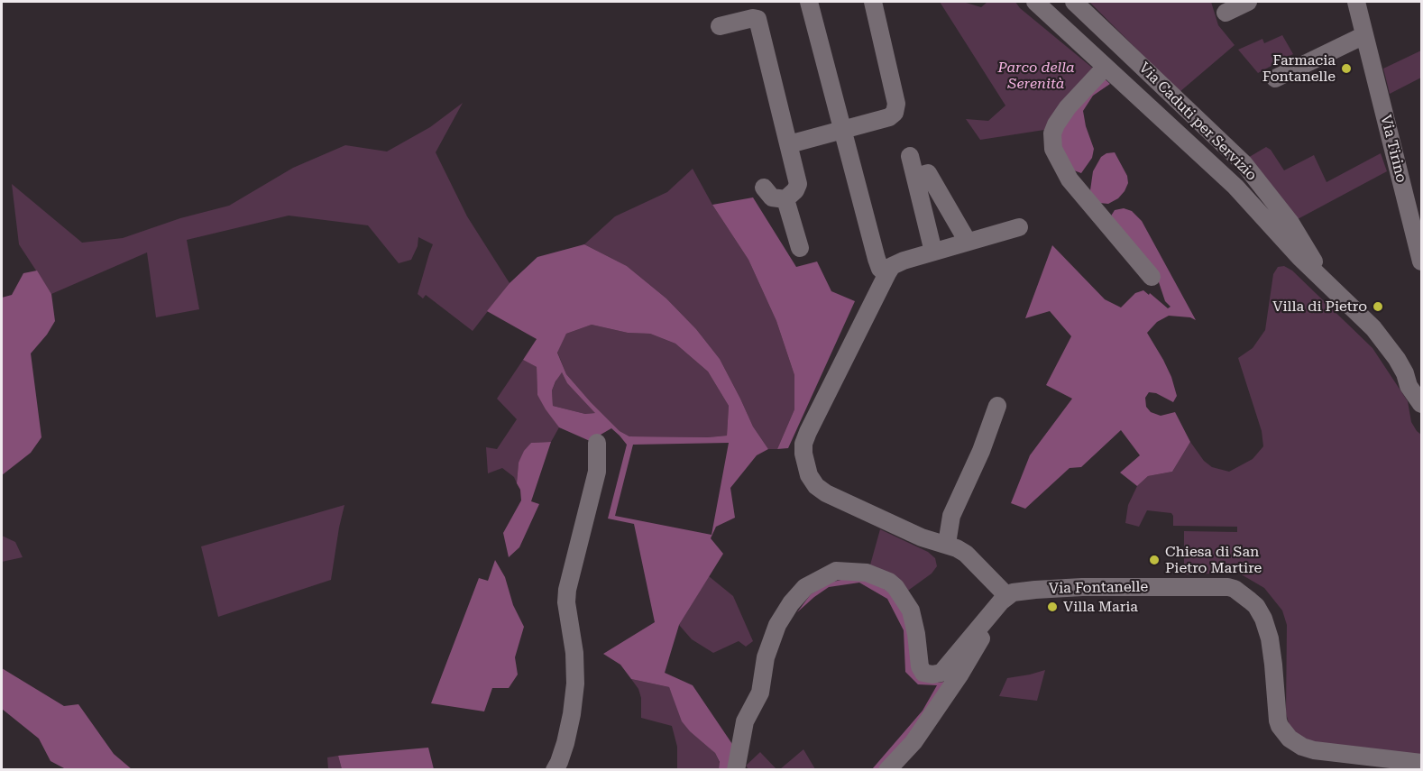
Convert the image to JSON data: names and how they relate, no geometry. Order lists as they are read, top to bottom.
{
  "streets": {
    "street": ["Via Caduti per Servizio", "Via Tirino", "Via Fontanelle"]
  },
  "parks": ["Parco della Serenità"],
  "places": [
    "Farmacia Fontanelle",
    "Villa di Pietro",
    "Chiesa di San Pietro Martire",
    "Villa Maria"
  ]
}
